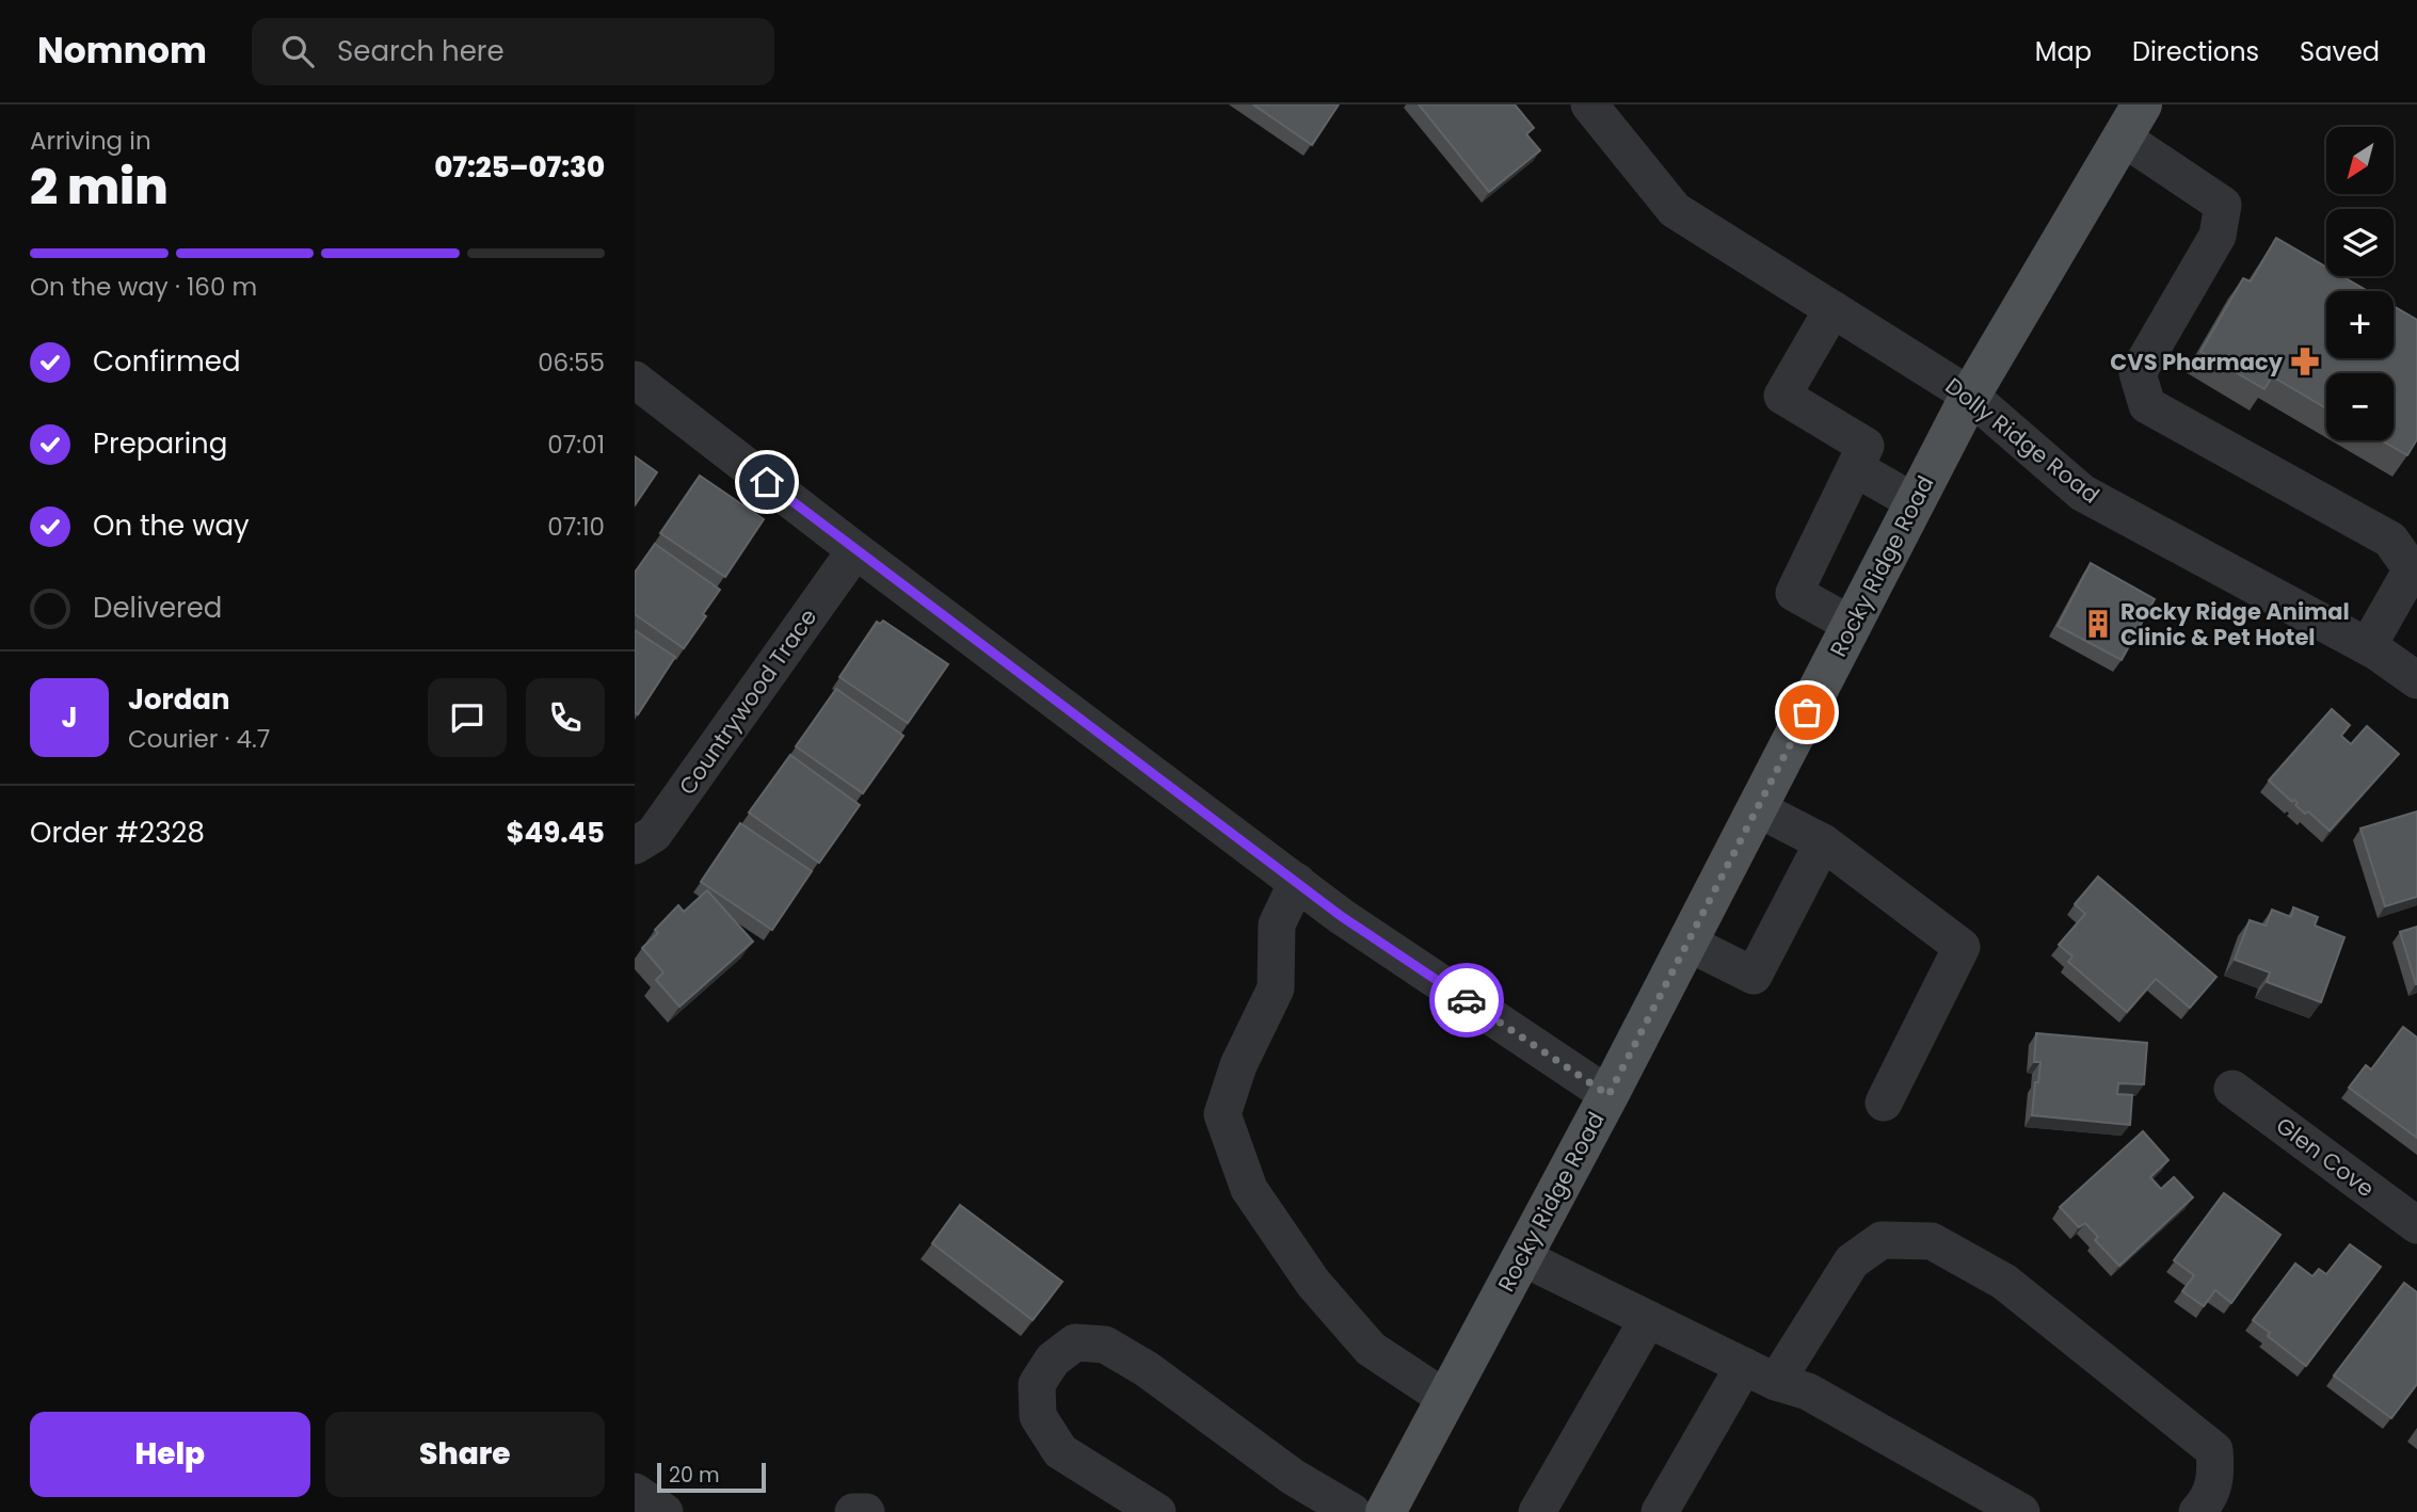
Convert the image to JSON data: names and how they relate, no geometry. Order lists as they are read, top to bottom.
{
  "streets": {
    "main road": ["Rocky Ridge Road"],
    "street": ["Dolly Ridge Road", "Countrywood Trace", "Glen Cove"]
  },
  "crossings": [
    ["Dolly Ridge Road", "Rocky Ridge Road"]
  ],
  "places": {
    "pharmacy": ["CVS Pharmacy"],
    "building": ["Rocky Ridge Animal Clinic & Pet Hotel"]
  },
  "scale_bar": "20 m",
  "north": "bottom left",
  "page": {
    "header": "Nomnom",
    "search": "Search here",
    "nav": ["Map", "Directions", "Saved"],
    "heading": ["2 min", "Arriving in", "07:25–07:30"],
    "panel": [
      "Jordan",
      "Courier · 4.7",
      "Order #2328",
      "$49.45"
    ],
    "map_buttons": ["+", "−"],
    "bar": "On the way · 160 m",
    "list": [
      ["Confirmed", "06:55"],
      ["Preparing", "07:01"],
      ["On the way", "07:10"],
      "Delivered"
    ],
    "round": "J",
    "buttons": ["Help", "Share"],
    "scale": "20 m"
  }
}
